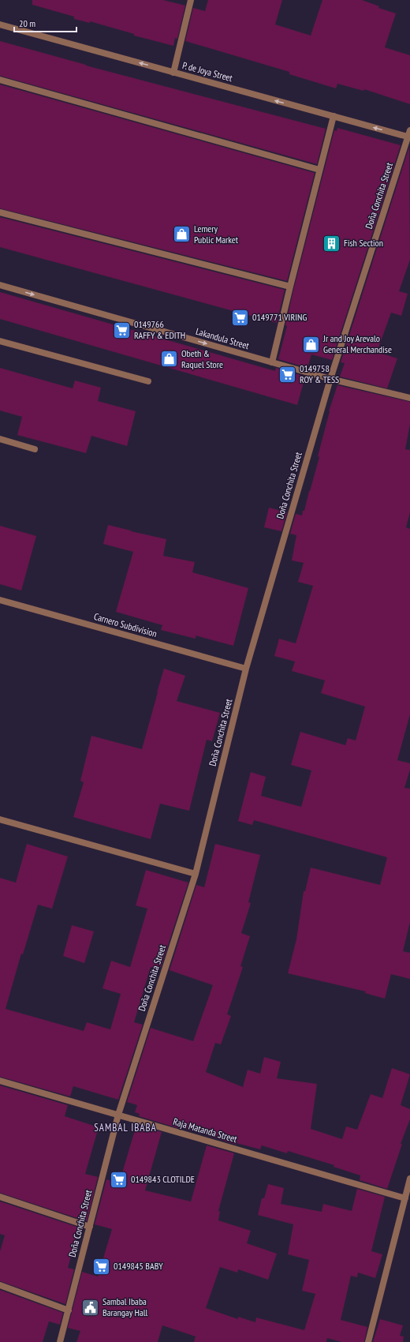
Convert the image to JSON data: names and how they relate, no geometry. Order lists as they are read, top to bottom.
{
  "streets": {
    "street": [
      "P. de Joya Street",
      "Doña Conchita Street",
      "Lakandula Street",
      "Carnero Subdivision",
      "Raja Matanda Street"
    ]
  },
  "crossings": [
    ["P. de Joya Street", "Doña Conchita Street"],
    ["Doña Conchita Street", "Lakandula Street"],
    ["Doña Conchita Street", "Carnero Subdivision"],
    ["Doña Conchita Street", "Raja Matanda Street"]
  ],
  "districts": ["SAMBAL IBABA"],
  "places": {
    "shop": ["Lemery Public Market", "Jr and Joy Arevalo General Merchandise", "Obeth & Raquel Store"],
    "building": ["Fish Section"],
    "supermarket": [
      "0149771 VIRING",
      "0149766 RAFFY & EDITH",
      "0149758 ROY & TESS",
      "0149843 CLOTILDE",
      "0149845 BABY"
    ],
    "public building": ["Sambal Ibaba Barangay Hall"]
  },
  "scale_bar": "20 m"
}
